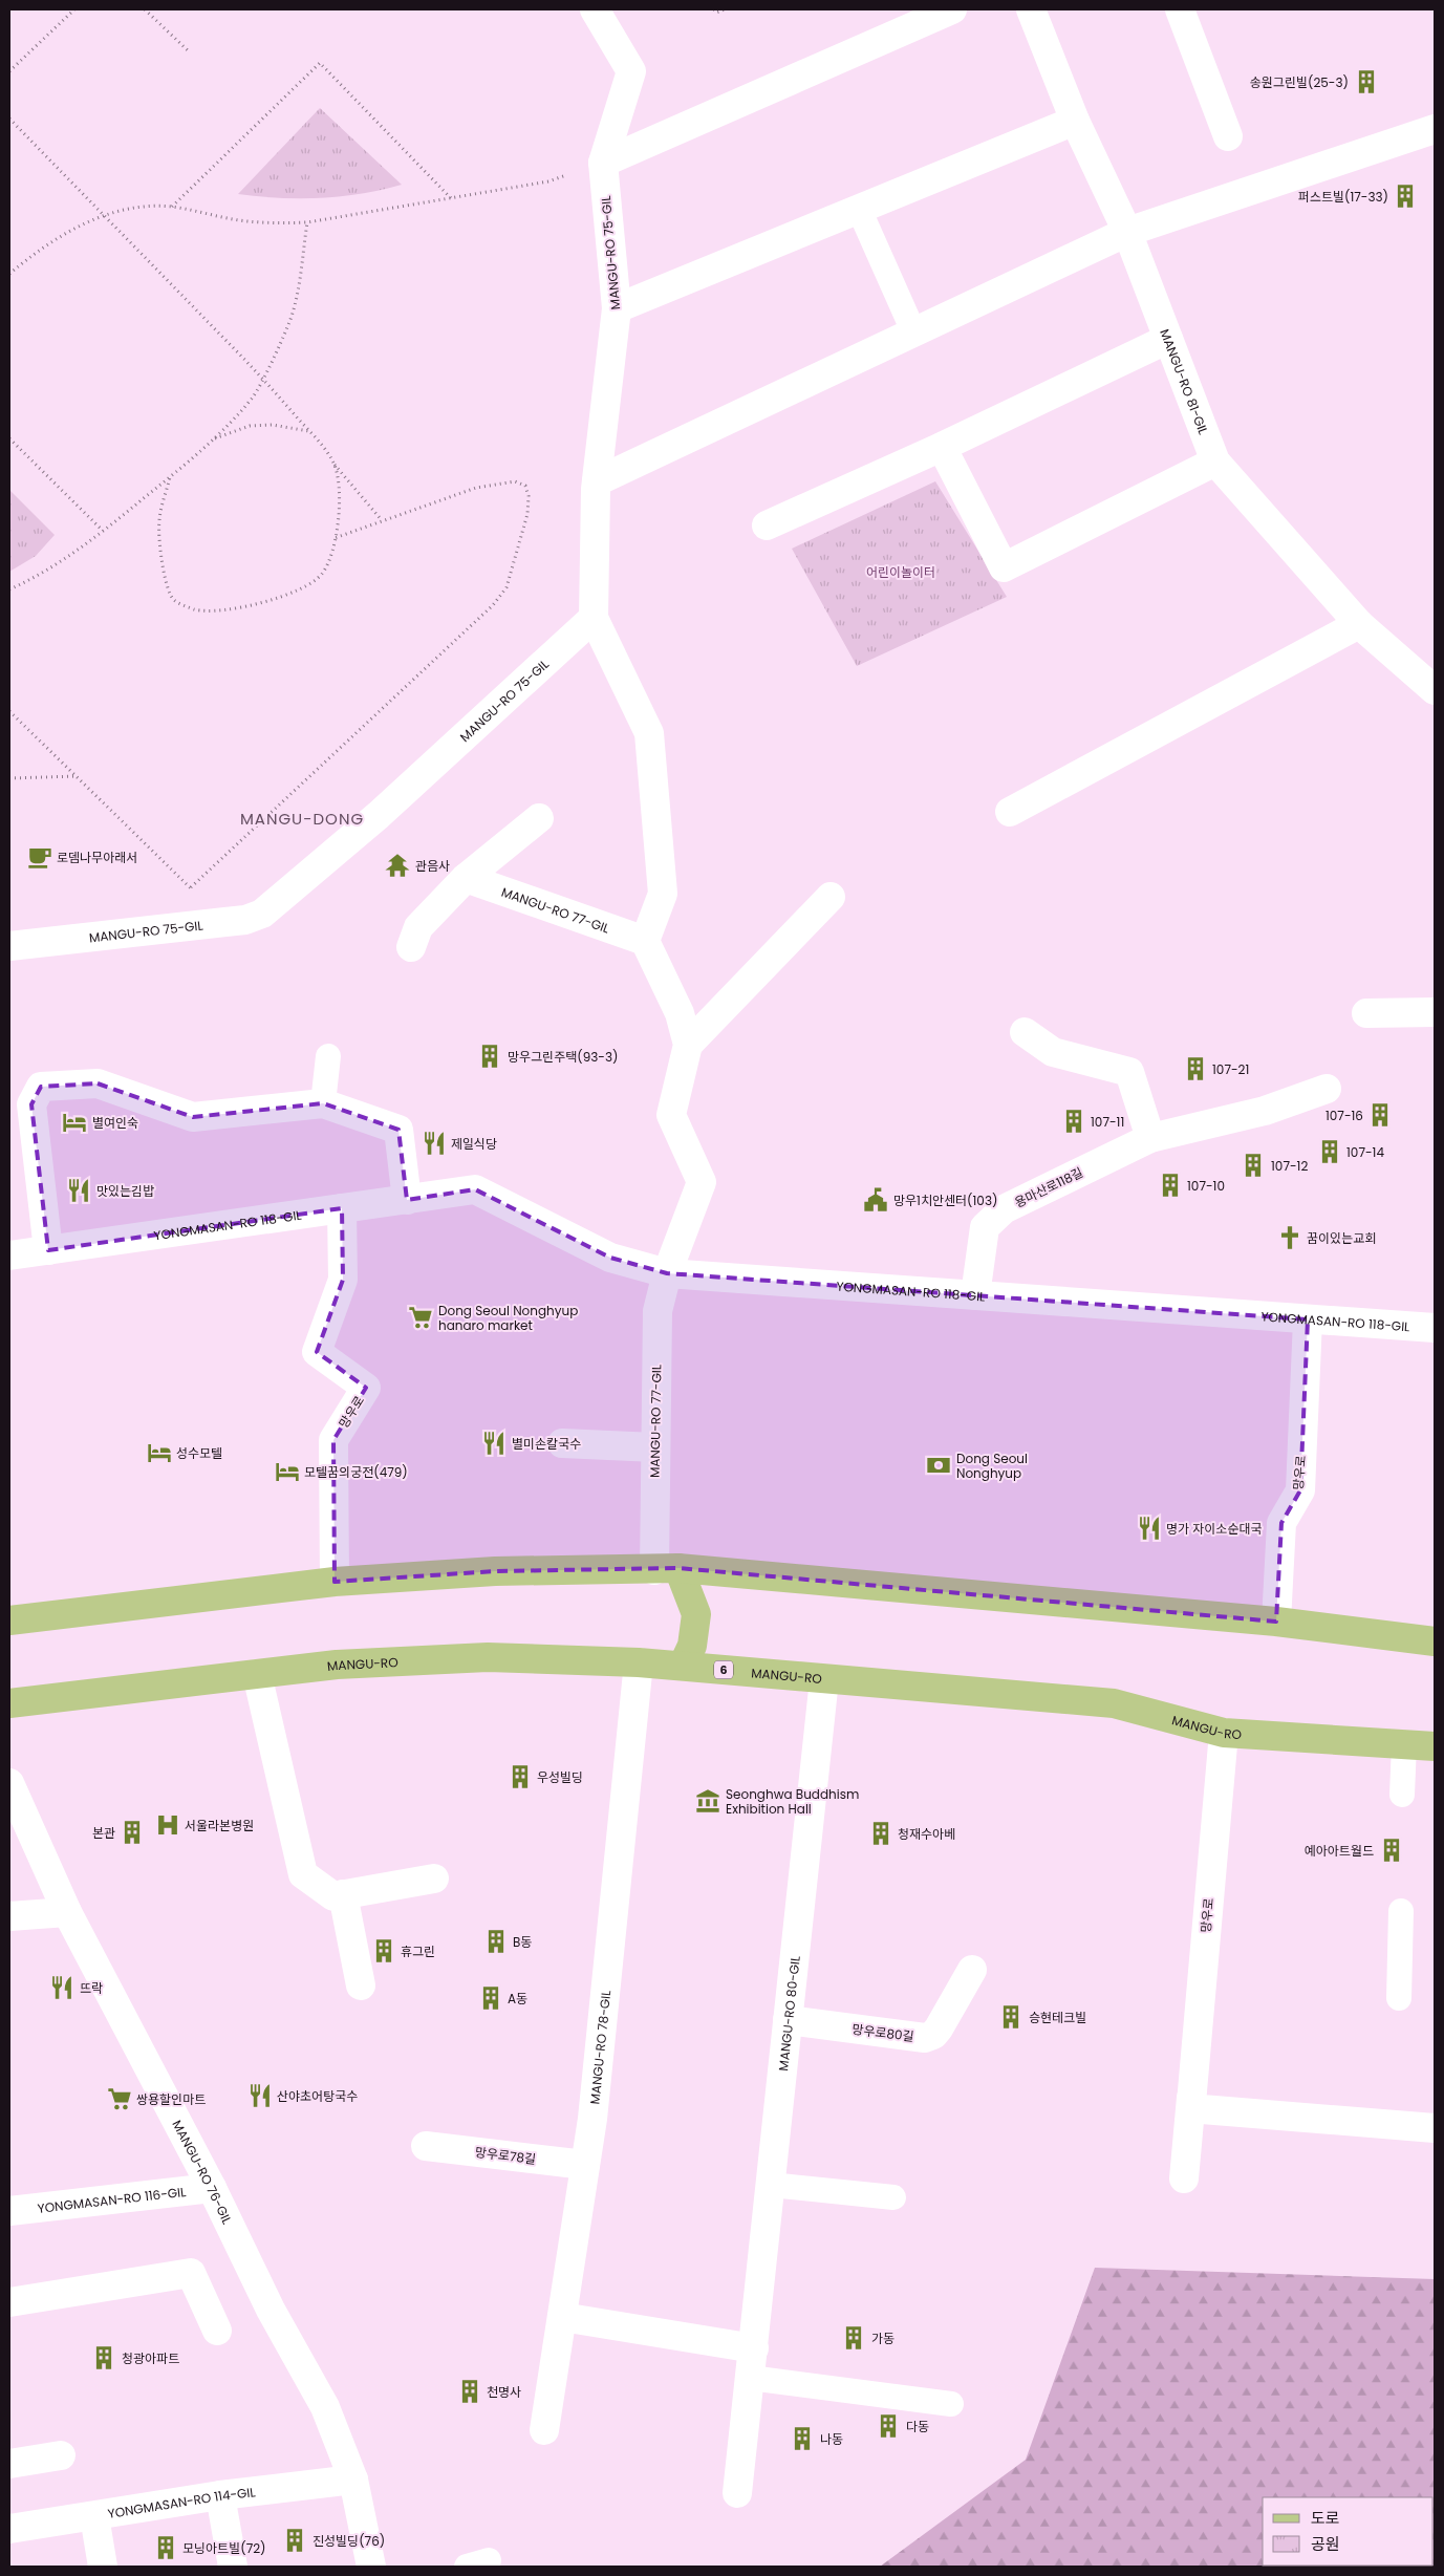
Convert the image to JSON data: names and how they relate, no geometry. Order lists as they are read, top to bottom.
{
  "streets": {
    "main road": ["MANGU-RO", "6"],
    "street": [
      "MANGU-RO 75-GIL",
      "MANGU-RO 81-GIL",
      "MANGU-RO 77-GIL",
      "용마산로118길",
      "YONGMASAN-RO 118-GIL",
      "망우로",
      "MANGU-RO 80-GIL",
      "망우로80길",
      "MANGU-RO 78-GIL",
      "망우로78길",
      "MANGU-RO 76-GIL",
      "YONGMASAN-RO 116-GIL",
      "YONGMASAN-RO 114-GIL"
    ]
  },
  "crossings": [
    ["MANGU-RO 77-GIL", "YONGMASAN-RO 118-GIL"],
    ["용마산로118길", "YONGMASAN-RO 118-GIL"],
    ["YONGMASAN-RO 118-GIL", "망우로"],
    ["망우로", "MANGU-RO"],
    ["MANGU-RO", "MANGU-RO 80-GIL"],
    ["MANGU-RO", "MANGU-RO 78-GIL"],
    ["MANGU-RO 80-GIL", "망우로80길"],
    ["MANGU-RO 78-GIL", "망우로78길"],
    ["MANGU-RO 76-GIL", "YONGMASAN-RO 116-GIL"],
    ["MANGU-RO 76-GIL", "YONGMASAN-RO 114-GIL"]
  ],
  "districts": ["MANGU-DONG"],
  "parks": ["어린이놀이터"],
  "places": {
    "building": [
      "송원그린빌(25-3)",
      "퍼스트빌(17-33)",
      "망우그린주택(93-3)",
      "107-21",
      "107-16",
      "107-11",
      "107-14",
      "107-12",
      "107-10",
      "우성빌딩",
      "본관",
      "청재수아베",
      "예아아트월드",
      "B동",
      "휴그린",
      "A동",
      "승현테크빌",
      "가동",
      "청광아파트",
      "천명사",
      "다동",
      "나동",
      "진성빌딩(76)",
      "모닝아트빌(72)"
    ],
    "cafe": ["로뎀나무아래서"],
    "temple": ["관음사"],
    "hotel": ["별여인숙", "성수모텔", "모텔꿈의궁전(479)"],
    "restaurant": [
      "제일식당",
      "맛있는김밥",
      "별미손칼국수",
      "명가 자이소순대국",
      "뜨락",
      "산야초어탕국수"
    ],
    "public building": ["망우1치안센터(103)"],
    "church": ["꿈이있는교회"],
    "supermarket": ["Dong Seoul Nonghyup hanaro market", "쌍용할인마트"],
    "bank": ["Dong Seoul Nonghyup"],
    "museum": ["Seonghwa Buddhism Exhibition Hall"],
    "hospital": ["서울라본병원"]
  },
  "legend": ["도로", "공원"]
}
